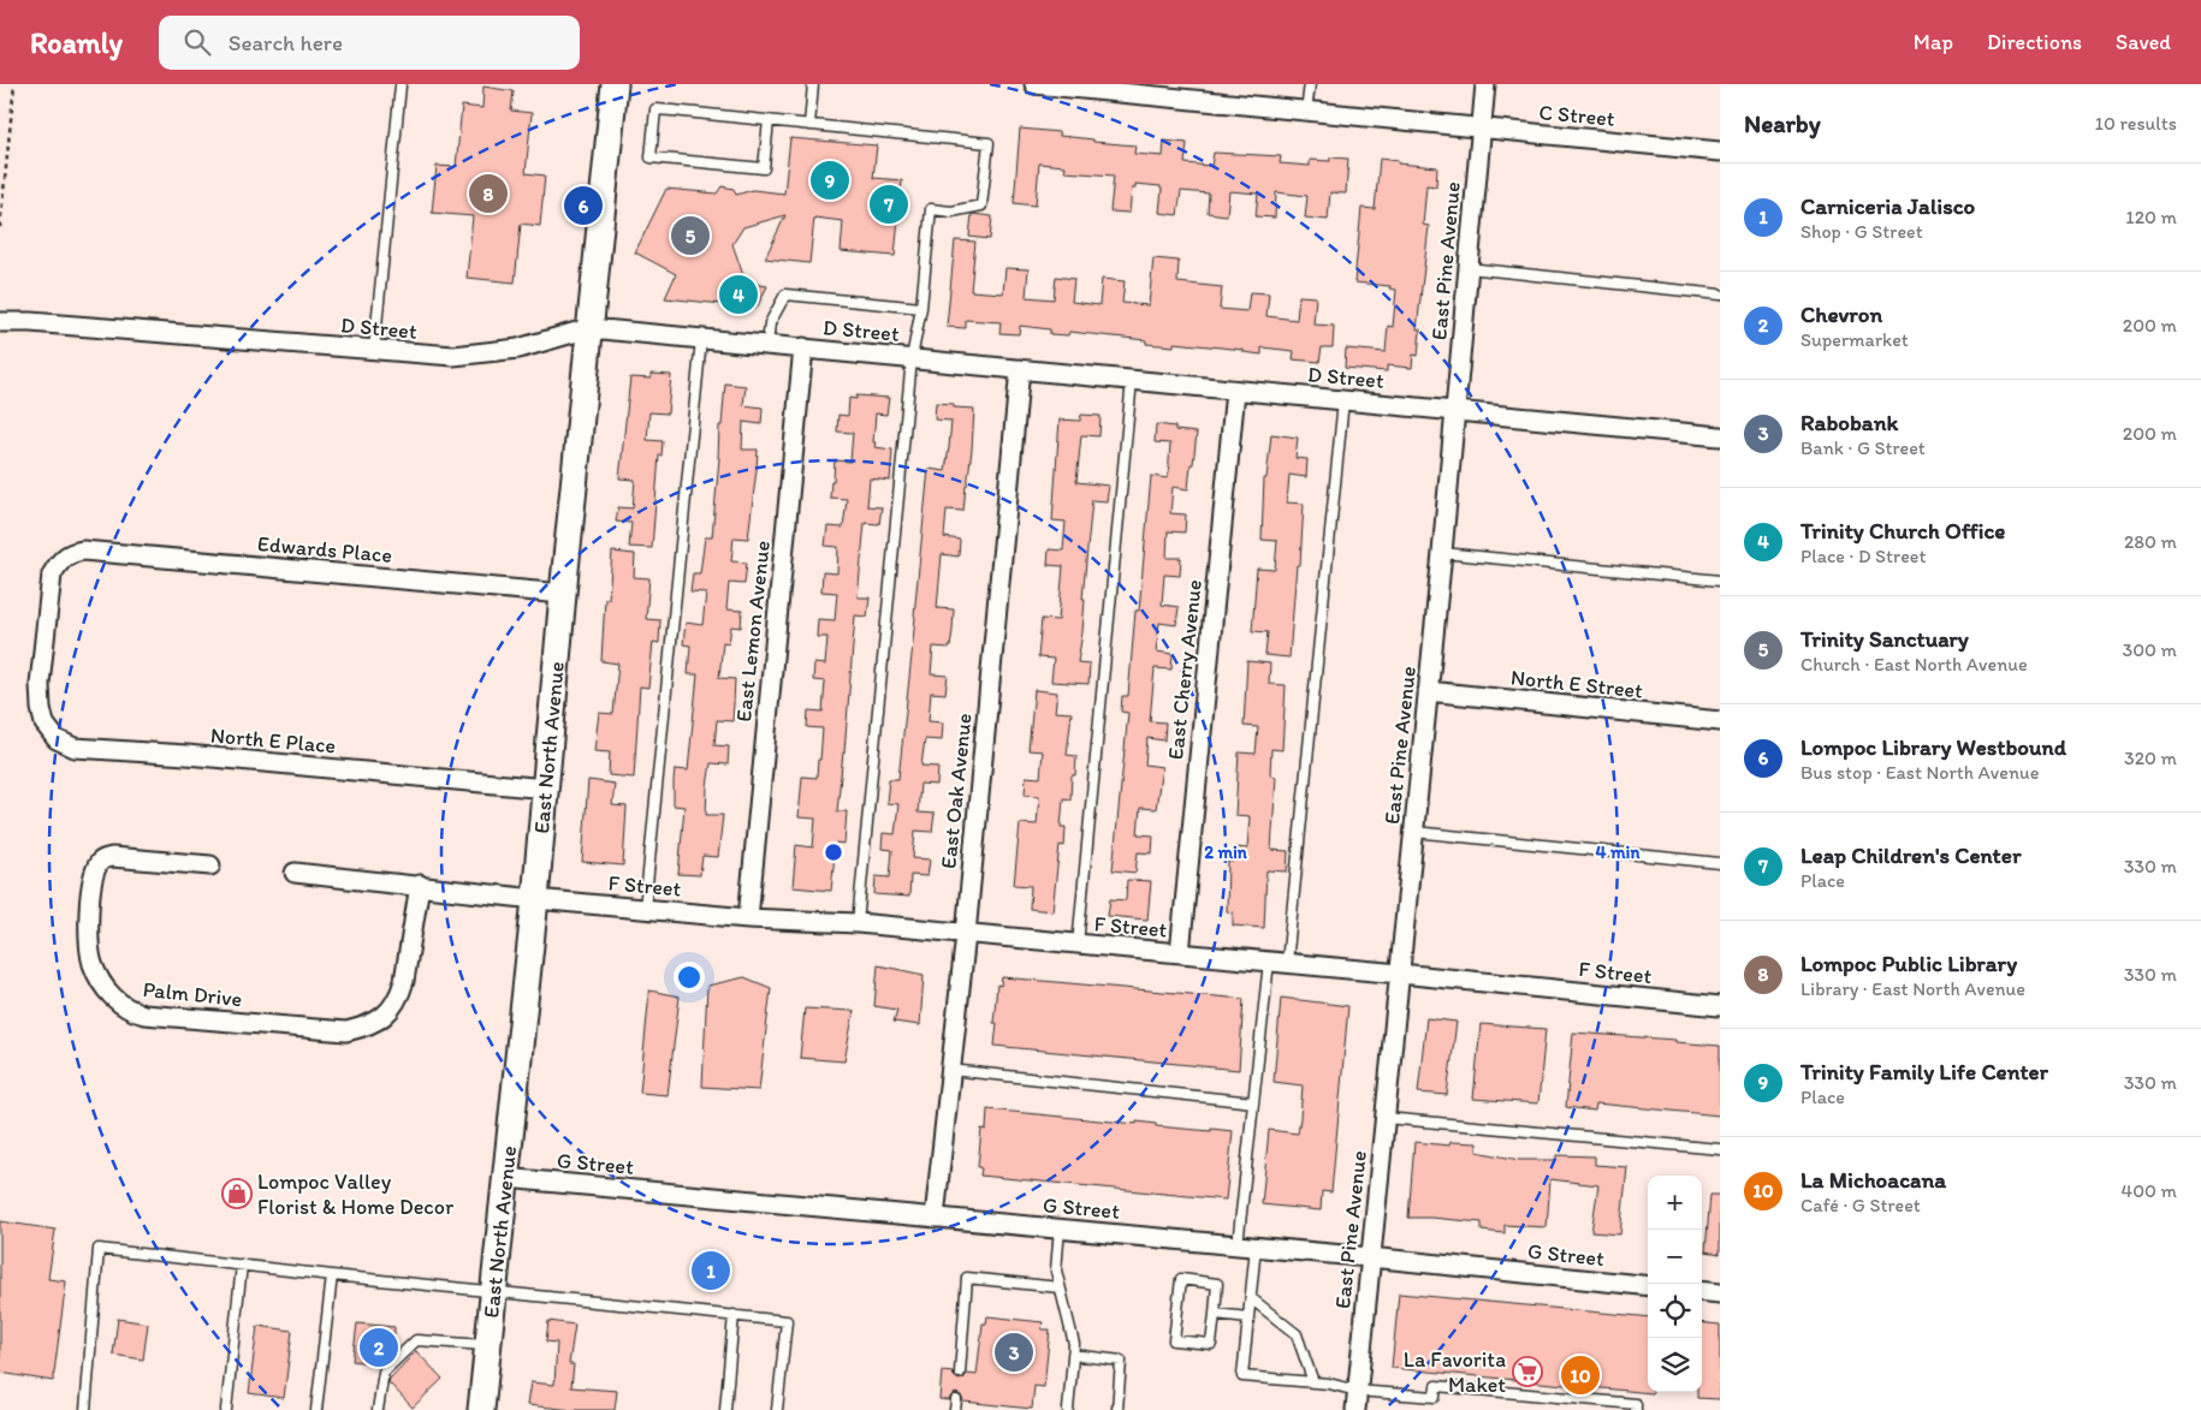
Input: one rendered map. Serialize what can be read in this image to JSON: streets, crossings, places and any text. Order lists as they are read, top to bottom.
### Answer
{
  "streets": {
    "street": [
      "C Street",
      "East Pine Avenue",
      "D Street",
      "Edwards Place",
      "East Lemon Avenue",
      "East Cherry Avenue",
      "North E Street",
      "North E Place",
      "East North Avenue",
      "East Oak Avenue",
      "F Street",
      "Palm Drive",
      "G Street"
    ]
  },
  "crossings": [
    ["C Street", "East Pine Avenue"],
    ["East Pine Avenue", "D Street"],
    ["East Pine Avenue", "North E Street"],
    ["East Pine Avenue", "F Street"],
    ["East Pine Avenue", "G Street"],
    ["D Street", "East Lemon Avenue"],
    ["D Street", "East Cherry Avenue"],
    ["D Street", "East North Avenue"],
    ["D Street", "East Oak Avenue"],
    ["Edwards Place", "North E Place"],
    ["Edwards Place", "East North Avenue"],
    ["East Lemon Avenue", "F Street"],
    ["East Cherry Avenue", "F Street"],
    ["North E Place", "East North Avenue"],
    ["East North Avenue", "F Street"],
    ["East North Avenue", "G Street"],
    ["East Oak Avenue", "F Street"],
    ["East Oak Avenue", "G Street"]
  ],
  "places": {
    "shop": ["Lompoc Valley Florist & Home Decor"],
    "supermarket": ["La Favorita Maket"]
  },
  "page": {
    "header": "Roamly",
    "search": "Search here",
    "nav": ["Map", "Directions", "Saved"],
    "heading": ["Nearby", "10 results"],
    "pins": [
      "9",
      "8",
      "7",
      "6",
      "5",
      "4",
      "1",
      "2",
      "3",
      "10"
    ],
    "list": [
      {
        "mark": "1",
        "name": "Carniceria Jalisco",
        "note": "Shop · G Street",
        "value": "120 m"
      },
      {
        "mark": "2",
        "name": "Chevron",
        "note": "Supermarket",
        "value": "200 m"
      },
      {
        "mark": "3",
        "name": "Rabobank",
        "note": "Bank · G Street",
        "value": "200 m"
      },
      {
        "mark": "4",
        "name": "Trinity Church Office",
        "note": "Place · D Street",
        "value": "280 m"
      },
      {
        "mark": "5",
        "name": "Trinity Sanctuary",
        "note": "Church · East North Avenue",
        "value": "300 m"
      },
      {
        "mark": "6",
        "name": "Lompoc Library Westbound",
        "note": "Bus stop · East North Avenue",
        "value": "320 m"
      },
      {
        "mark": "7",
        "name": "Leap Children's Center",
        "note": "Place",
        "value": "330 m"
      },
      {
        "mark": "8",
        "name": "Lompoc Public Library",
        "note": "Library · East North Avenue",
        "value": "330 m"
      },
      {
        "mark": "9",
        "name": "Trinity Family Life Center",
        "note": "Place",
        "value": "330 m"
      },
      {
        "mark": "10",
        "name": "La Michoacana",
        "note": "Café · G Street",
        "value": "400 m"
      }
    ],
    "map_buttons": ["+", "−"]
  },
  "rings": ["2 min", "4 min"]
}
